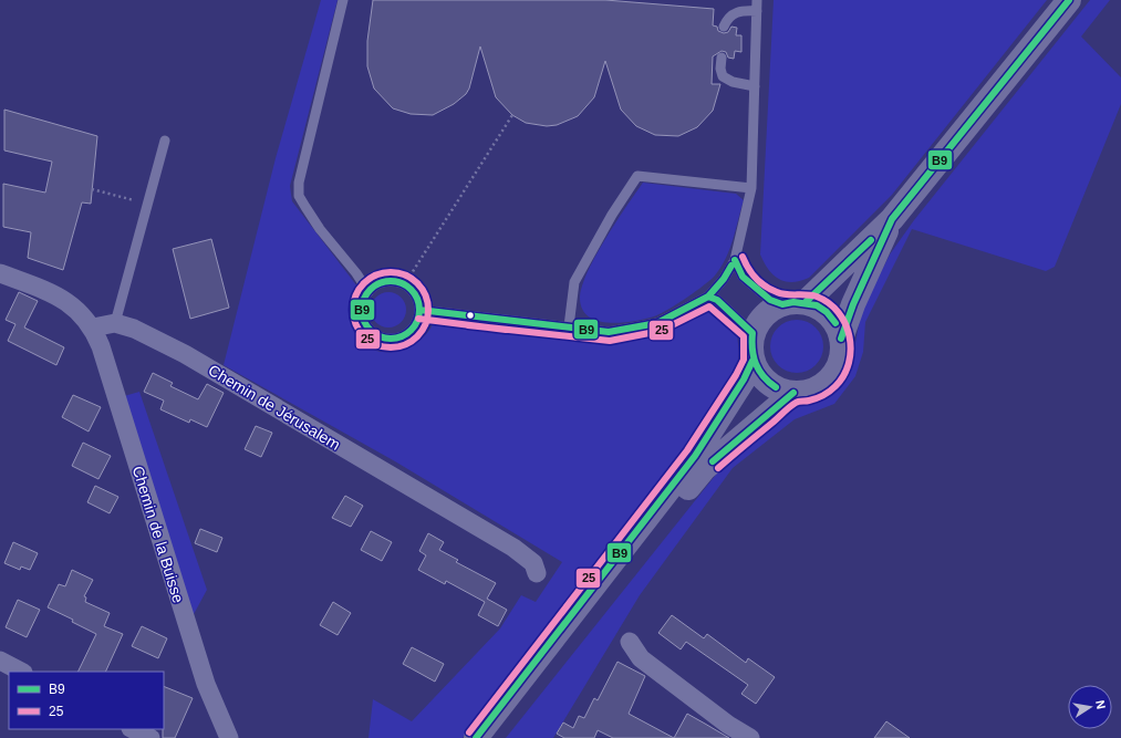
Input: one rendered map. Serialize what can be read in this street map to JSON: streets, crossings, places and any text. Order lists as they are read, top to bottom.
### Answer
{
  "streets": {
    "street": ["Chemin de Jérusalem", "Chemin de la Buisse"]
  },
  "crossings": [
    ["Chemin de Jérusalem", "Chemin de la Buisse"]
  ],
  "lines": ["transit line B9", "transit line 25"],
  "legend": ["B9", "25"],
  "north": "right"
}
